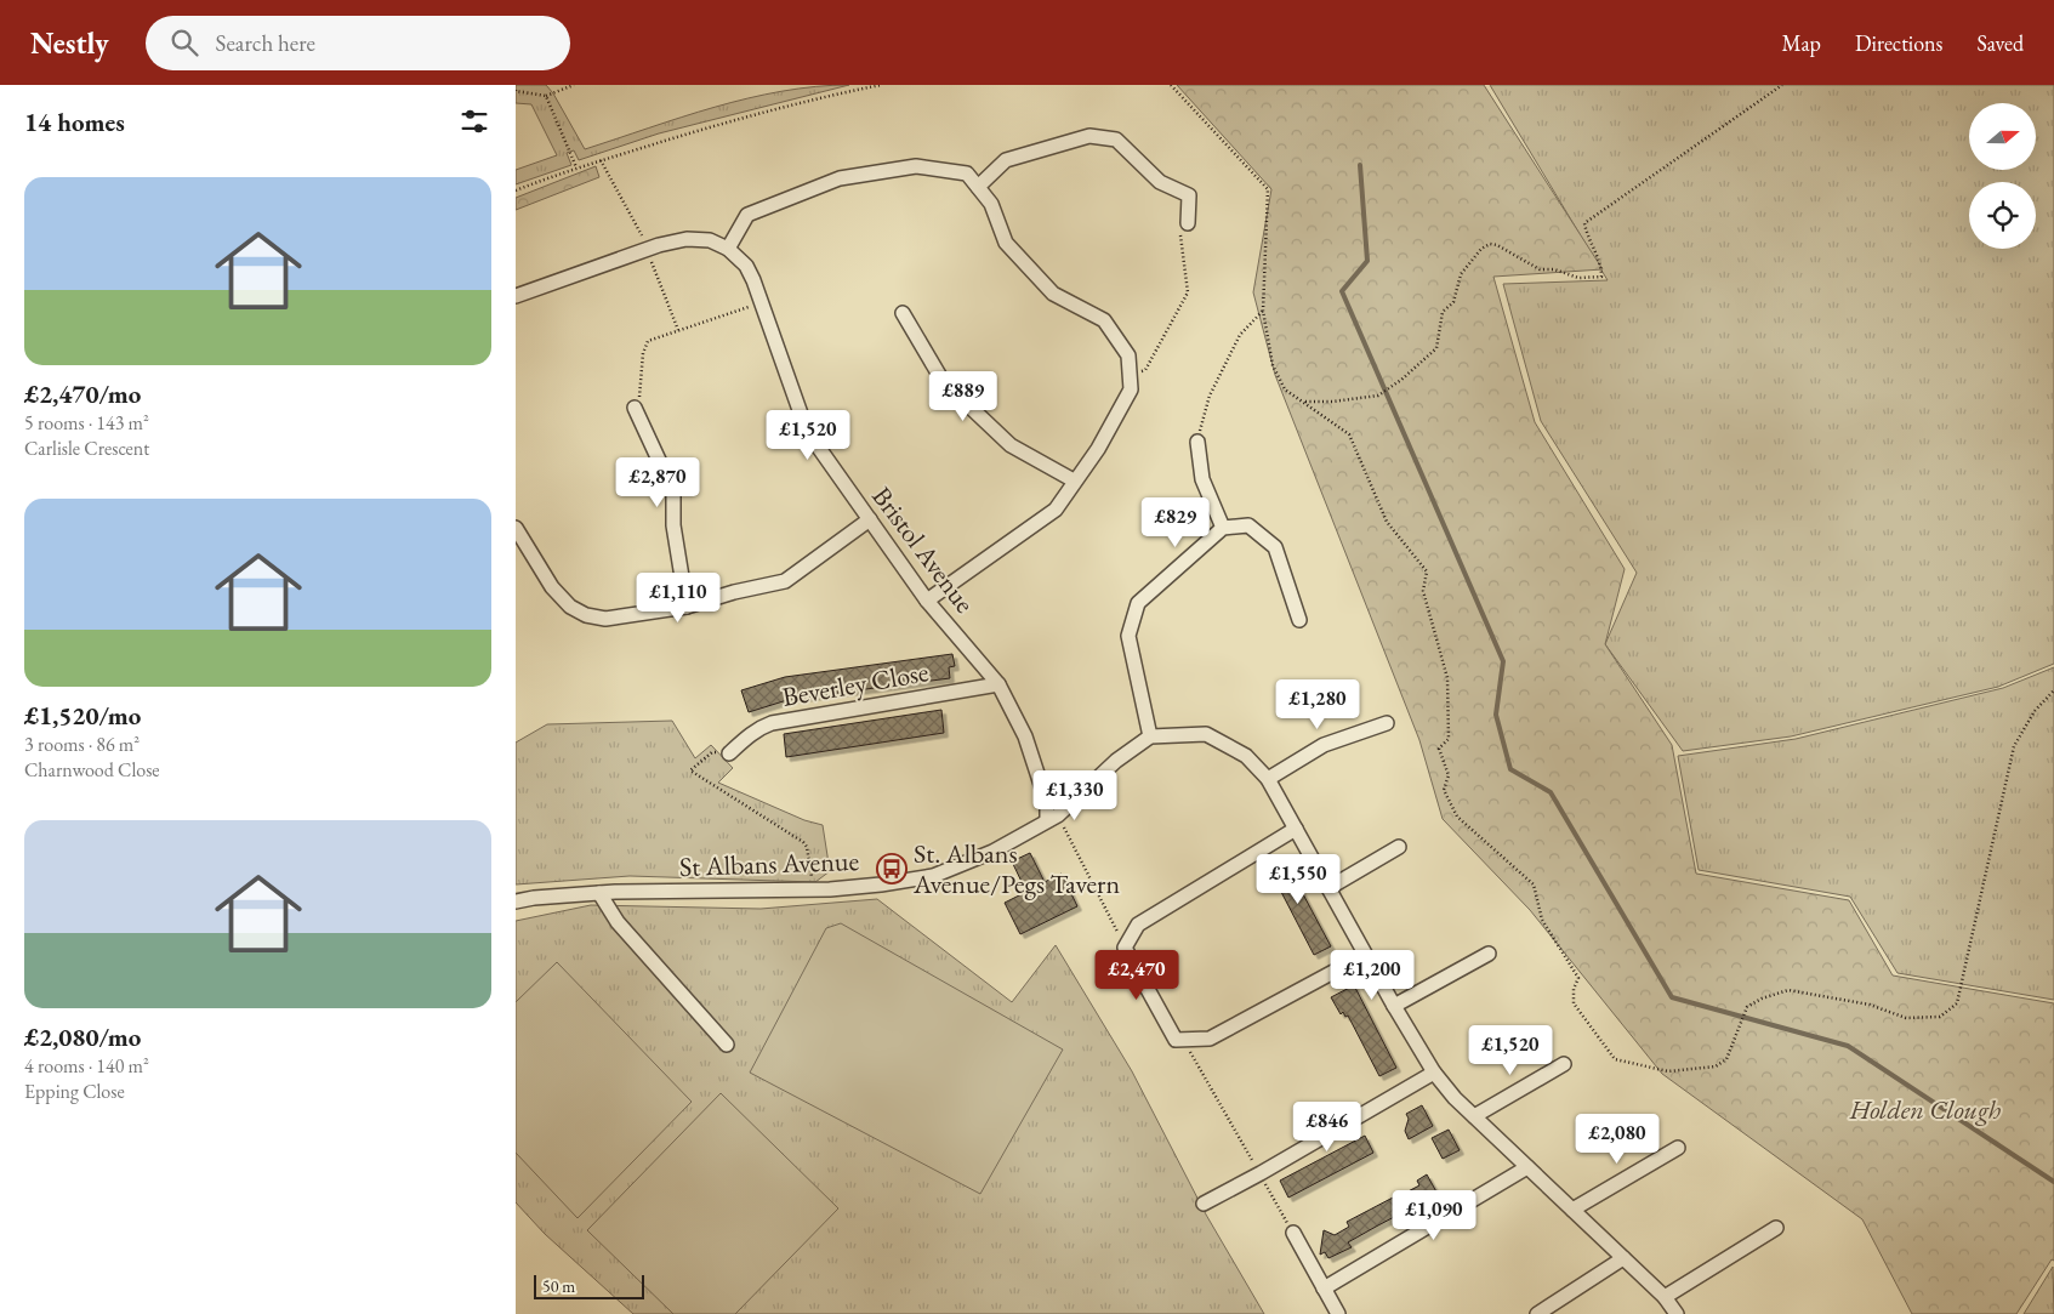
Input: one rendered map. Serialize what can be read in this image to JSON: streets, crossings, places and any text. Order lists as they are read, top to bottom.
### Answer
{
  "streets": {
    "street": ["Bristol Avenue", "Beverley Close", "St Albans Avenue"]
  },
  "crossings": [
    ["Bristol Avenue", "Beverley Close"],
    ["Bristol Avenue", "St Albans Avenue"]
  ],
  "parks": ["Holden Clough"],
  "places": {
    "bus stop": ["St. Albans Avenue/Pegs Tavern"]
  },
  "scale_bar": "50 m",
  "north": "right",
  "page": {
    "header": "Nestly",
    "search": "Search here",
    "nav": ["Map", "Directions", "Saved"],
    "heading": "14 homes",
    "list": [
      {
        "name": "£2,470/mo",
        "note": "5 rooms · 143 m² · Carlisle Crescent"
      },
      {
        "name": "£1,520/mo",
        "note": "3 rooms · 86 m² · Charnwood Close"
      },
      {
        "name": "£2,080/mo",
        "note": "4 rooms · 140 m² · Epping Close"
      }
    ],
    "price": [
      "£889",
      "£1,520",
      "£2,870",
      "£829",
      "£1,110",
      "£1,280",
      "£1,330",
      "£1,550",
      "£2,470",
      "£1,200",
      "£1,520",
      "£846",
      "£2,080",
      "£1,090"
    ],
    "scale": "50 m"
  }
}
